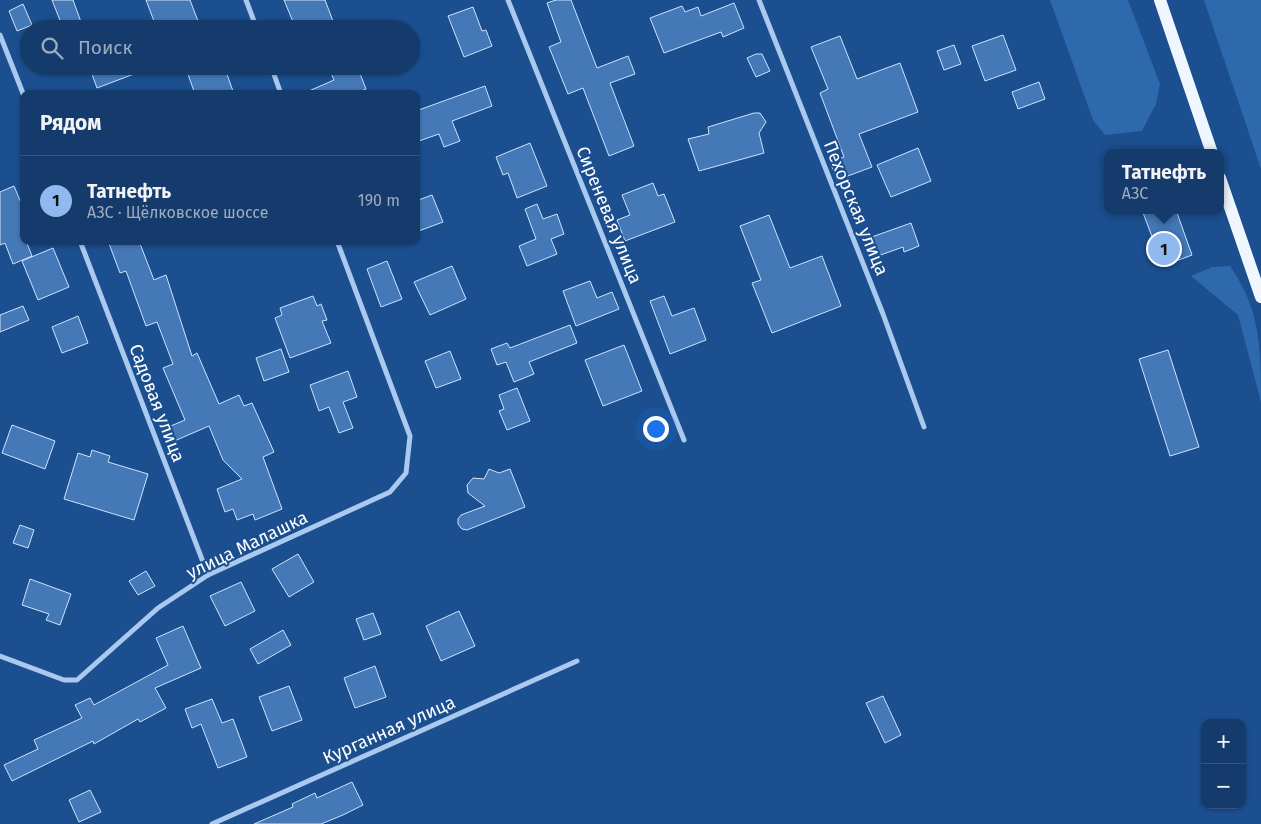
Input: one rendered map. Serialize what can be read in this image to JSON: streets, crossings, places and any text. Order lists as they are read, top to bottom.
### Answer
{
  "streets": {
    "street": [
      "Пехорская улица",
      "Сиреневая улица",
      "Садовая улица",
      "улица Малашка",
      "Курганная улица"
    ]
  },
  "crossings": [
    ["Садовая улица", "улица Малашка"]
  ],
  "page": {
    "search": "Поиск",
    "heading": "Рядом",
    "popup": ["Татнефть", "АЗС"],
    "list": [
      {
        "mark": "1",
        "name": "Татнефть",
        "note": "АЗС · Щёлковское шоссе",
        "value": "190 m"
      }
    ],
    "pins": "1",
    "map_buttons": ["+", "−"]
  }
}
